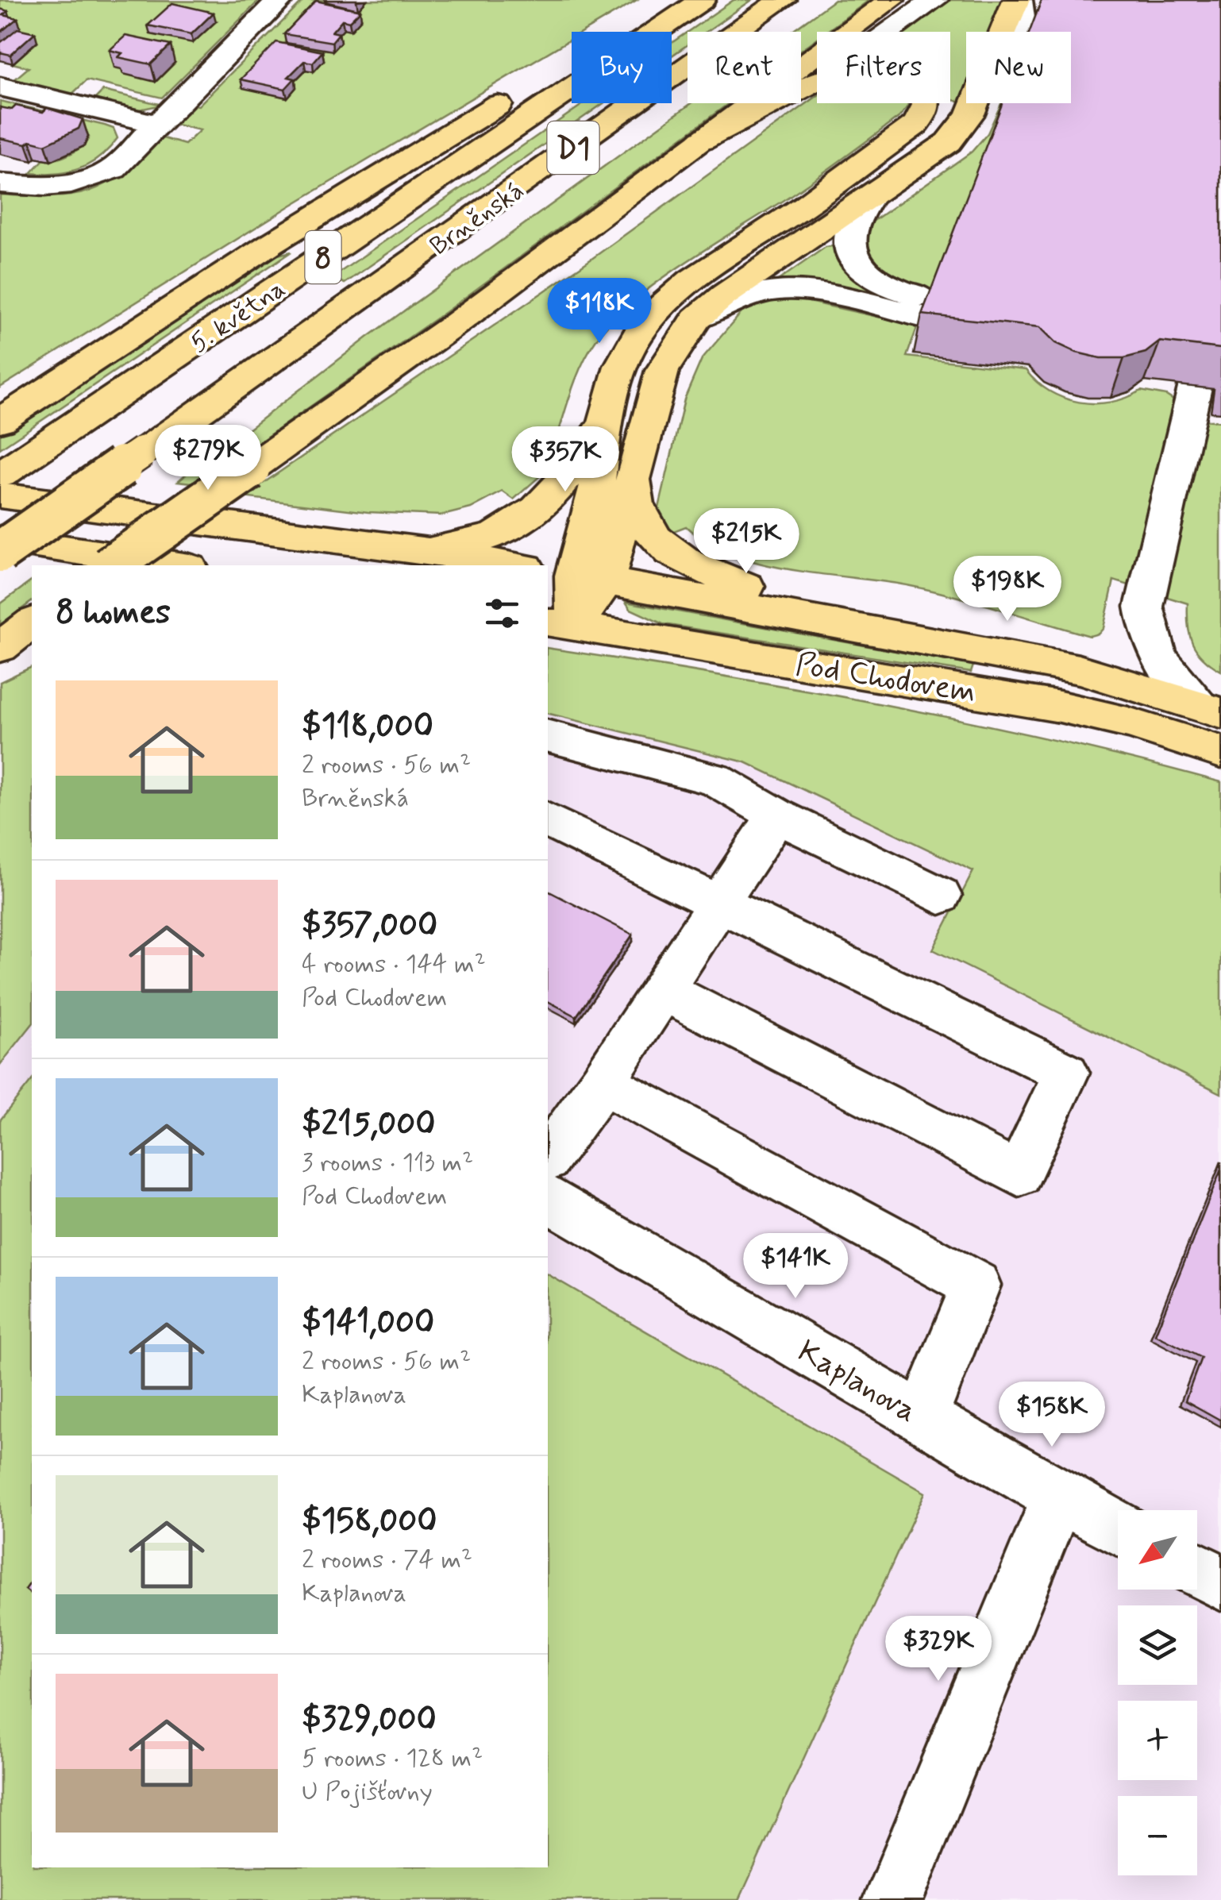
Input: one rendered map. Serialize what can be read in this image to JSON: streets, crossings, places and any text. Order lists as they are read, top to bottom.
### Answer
{
  "streets": {
    "main road": [
      "D1",
      "Brněnská",
      "8",
      "5. května",
      "Pod Chodovem"
    ],
    "street": ["Kaplanova"]
  },
  "crossings": [
    ["Brněnská", "5. května"]
  ],
  "north": "bottom left",
  "page": {
    "chip": [
      "Buy",
      "Rent",
      "Filters",
      "New"
    ],
    "price": [
      "$118K",
      "$279K",
      "$357K",
      "$215K",
      "$198K",
      "$141K",
      "$158K",
      "$329K"
    ],
    "heading": "8 homes",
    "list": [
      {
        "name": "$118,000",
        "note": "2 rooms · 56 m² · Brněnská"
      },
      {
        "name": "$357,000",
        "note": "4 rooms · 144 m² · Pod Chodovem"
      },
      {
        "name": "$215,000",
        "note": "3 rooms · 113 m² · Pod Chodovem"
      },
      {
        "name": "$141,000",
        "note": "2 rooms · 56 m² · Kaplanova"
      },
      {
        "name": "$158,000",
        "note": "2 rooms · 74 m² · Kaplanova"
      },
      {
        "name": "$329,000",
        "note": "5 rooms · 128 m² · U Pojišťovny"
      }
    ],
    "map_buttons": ["+", "−"]
  }
}
